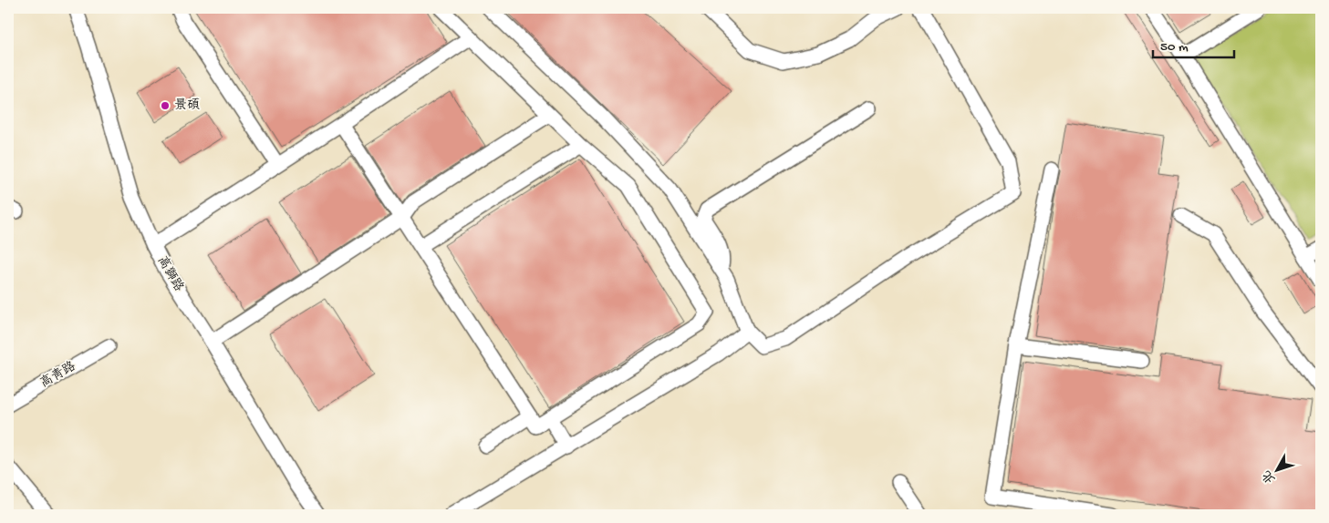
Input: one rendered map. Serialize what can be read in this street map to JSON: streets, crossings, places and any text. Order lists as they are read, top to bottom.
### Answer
{
  "streets": {
    "street": ["高獅路", "高青路"]
  },
  "places": ["景碩"],
  "scale_bar": "50 m",
  "north": "bottom left"
}
